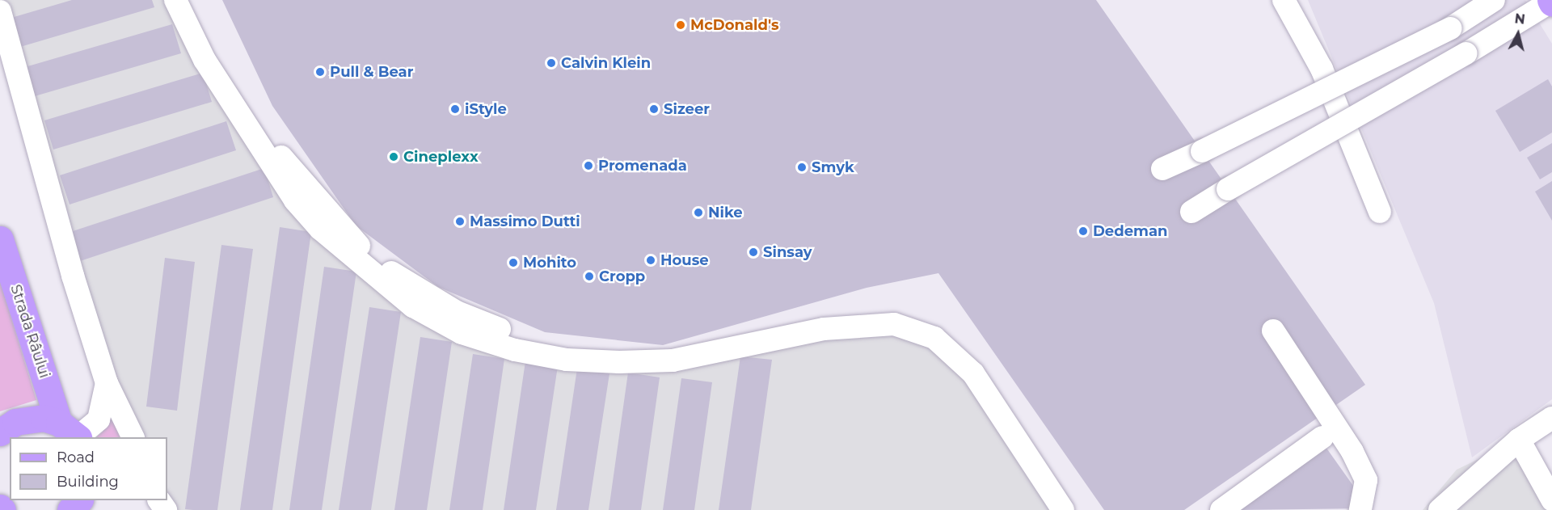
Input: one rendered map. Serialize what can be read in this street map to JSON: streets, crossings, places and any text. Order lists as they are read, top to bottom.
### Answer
{
  "streets": {
    "main road": ["Strada Râului"]
  },
  "places": [
    "McDonald's",
    "Calvin Klein",
    "Pull & Bear",
    "iStyle",
    "Sizeer",
    "Cineplexx",
    "Promenada",
    "Smyk",
    "Nike",
    "Massimo Dutti",
    "Dedeman",
    "Sinsay",
    "House",
    "Mohito",
    "Cropp"
  ],
  "legend": ["Road", "Building"],
  "north": "top"
}
